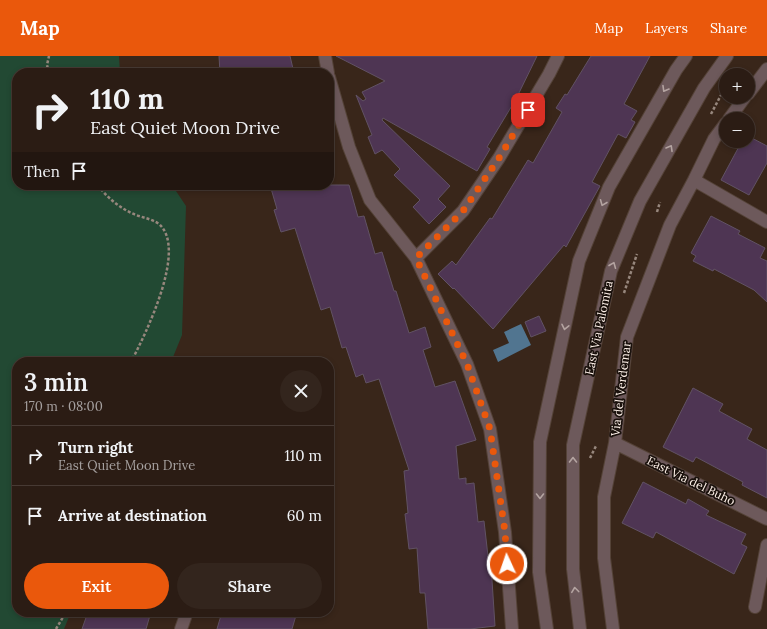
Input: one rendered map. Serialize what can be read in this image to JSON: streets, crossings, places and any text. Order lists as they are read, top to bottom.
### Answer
{
  "streets": {
    "street": ["East Via Palomita", "Via del Verdemar", "East Via del Buho"]
  },
  "crossings": [
    ["Via del Verdemar", "East Via del Buho"]
  ],
  "page": {
    "header": "Map",
    "nav": ["Map", "Layers", "Share"],
    "map_buttons": ["+", "−"],
    "turn": ["110 m", "East Quiet Moon Drive"],
    "then": "Then",
    "heading": ["3 min", "170 m · 08:00"],
    "list": [
      {
        "name": "Turn right",
        "note": "East Quiet Moon Drive",
        "value": "110 m"
      },
      {
        "name": "Arrive at destination",
        "value": "60 m"
      }
    ],
    "buttons": ["Exit", "Share"]
  }
}
